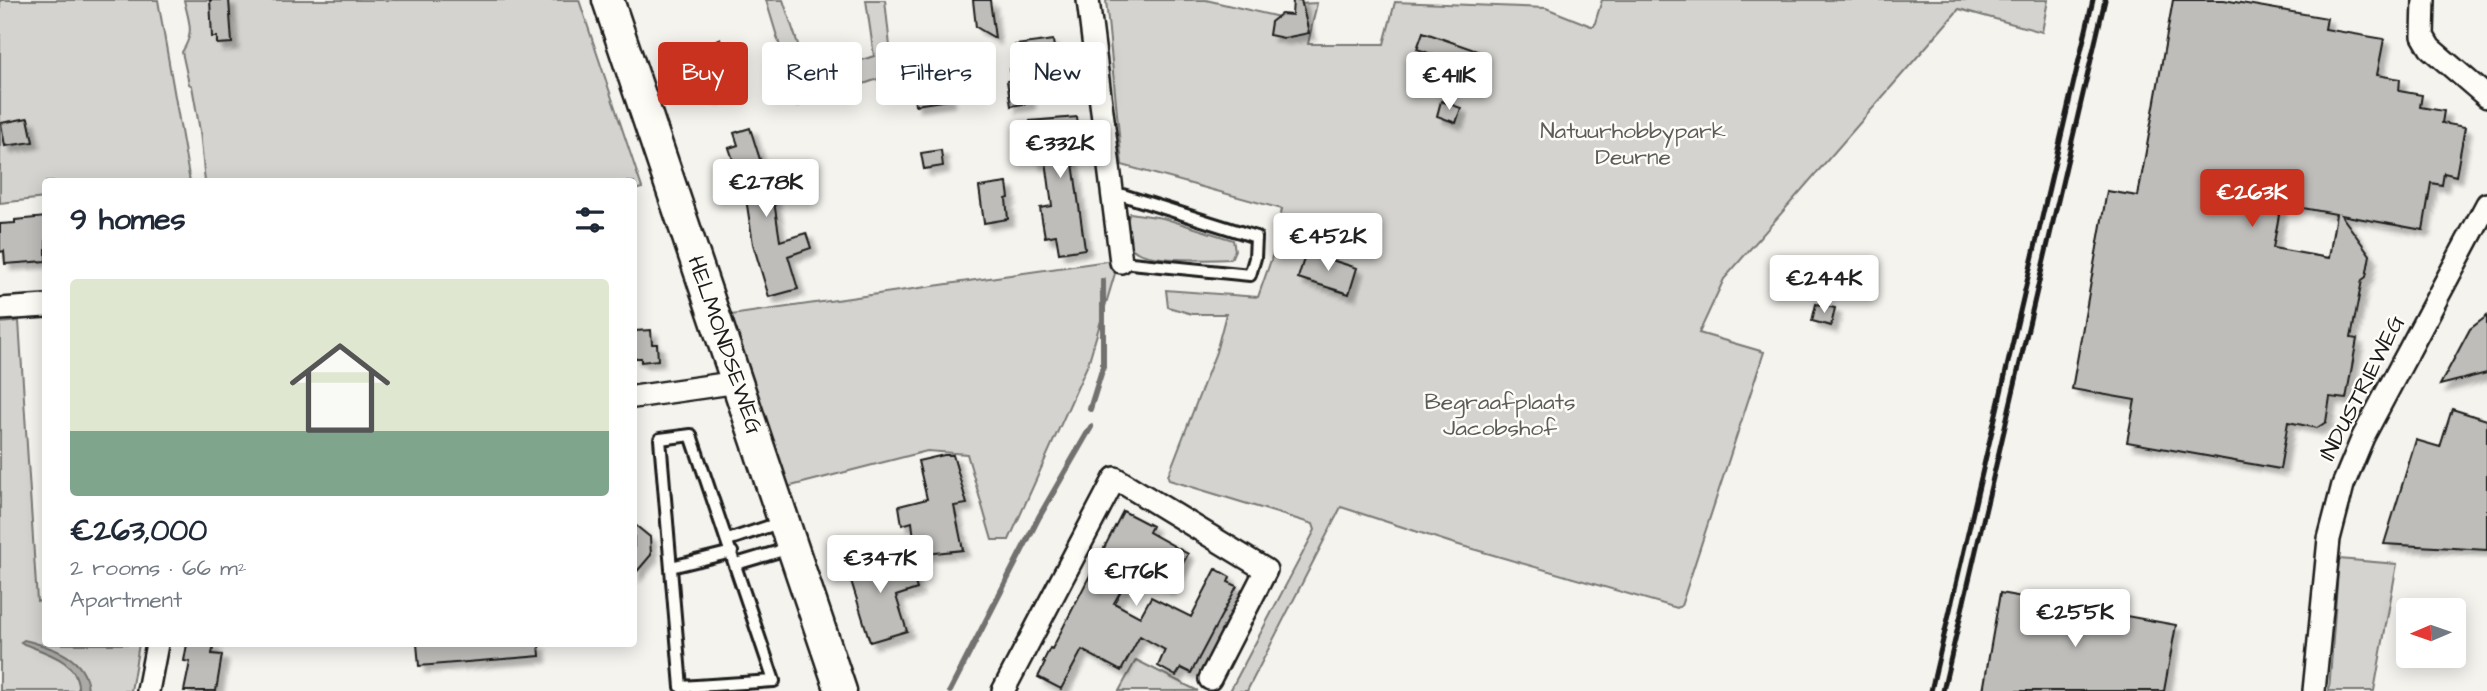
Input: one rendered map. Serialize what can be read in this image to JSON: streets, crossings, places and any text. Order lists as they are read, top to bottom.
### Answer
{
  "streets": {
    "street": ["HELMONDSEWEG", "INDUSTRIEWEG"]
  },
  "parks": ["Natuurhobbypark Deurne", "Begraafplaats Jacobshof"],
  "north": "left",
  "page": {
    "chip": [
      "Buy",
      "Rent",
      "Filters",
      "New"
    ],
    "price": [
      "€411K",
      "€332K",
      "€278K",
      "€263K",
      "€452K",
      "€244K",
      "€347K",
      "€176K",
      "€255K"
    ],
    "heading": "9 homes",
    "list": [
      {
        "name": "€263,000",
        "note": "2 rooms · 66 m² · Apartment"
      }
    ]
  }
}
